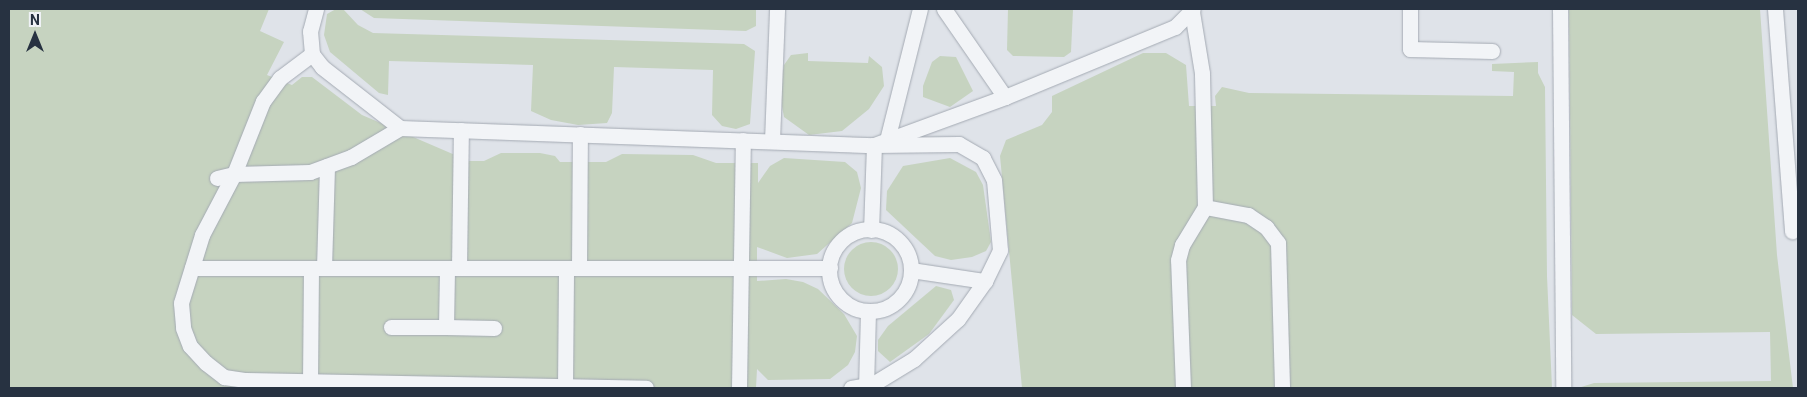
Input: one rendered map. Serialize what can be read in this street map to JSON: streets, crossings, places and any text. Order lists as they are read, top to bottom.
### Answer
{
  "north": "top"
}
